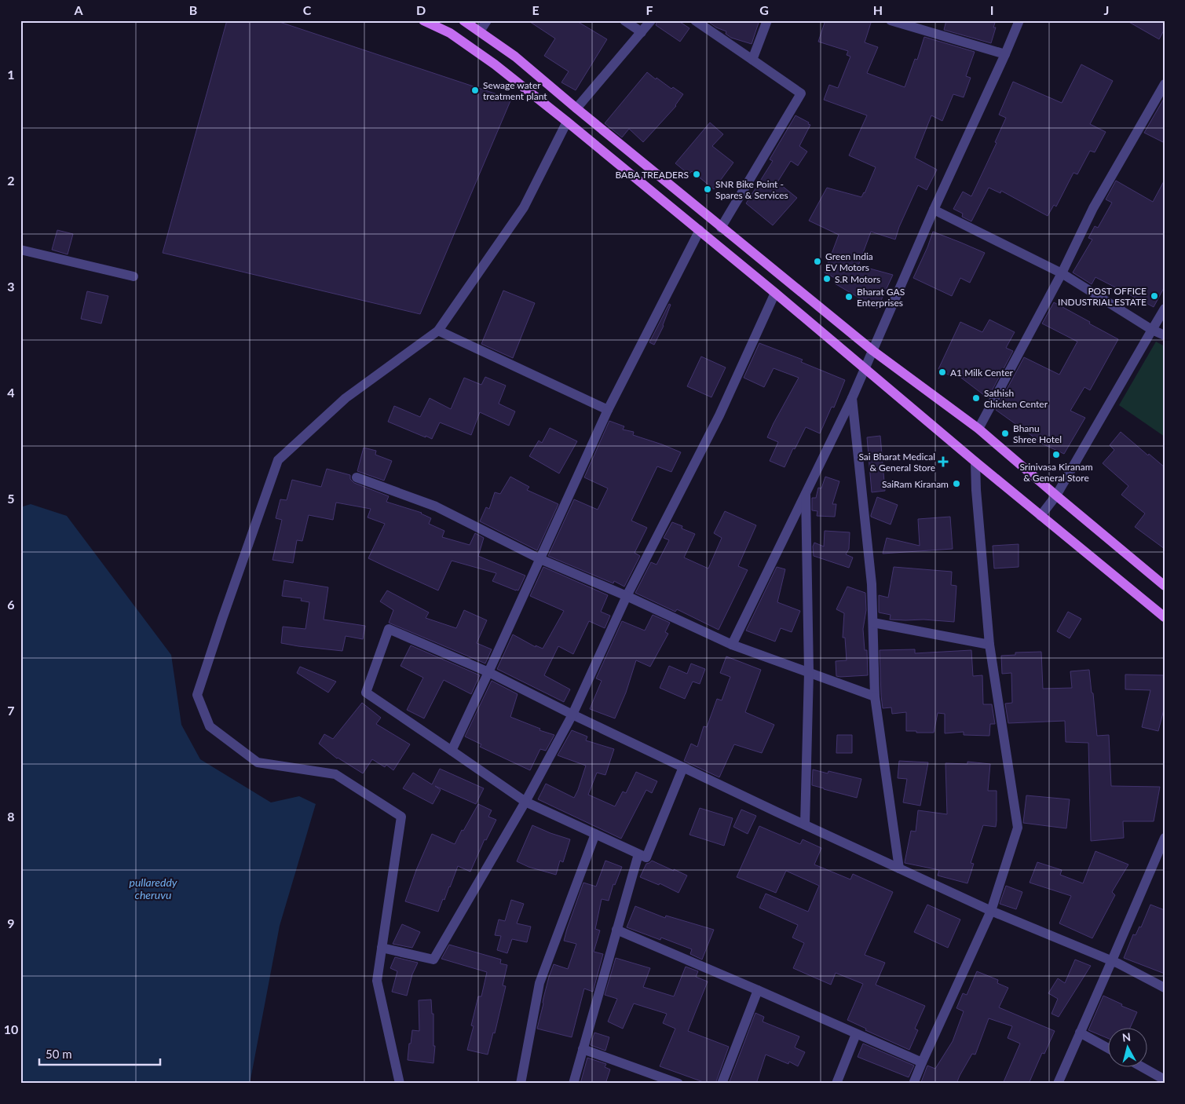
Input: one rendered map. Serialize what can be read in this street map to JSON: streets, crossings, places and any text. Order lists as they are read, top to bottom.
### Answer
{
  "water": ["pullareddy cheruvu"],
  "places": {
    "other": [
      "Sewage water treatment plant",
      "BABA TREADERS",
      "SNR Bike Point - Spares & Services",
      "Green India EV Motors",
      "S.R Motors",
      "POST OFFICE INDUSTRIAL ESTATE",
      "Bharat GAS Enterprises",
      "A1 Milk Center",
      "Sathish Chicken Center",
      "Bhanu Shree Hotel",
      "Srinivasa Kiranam & General Store",
      "SaiRam Kiranam"
    ],
    "health": ["Sai Bharat Medical & General Store"]
  },
  "scale_bar": "50 m",
  "north": "top",
  "grid": {
    "columns": [
      "A",
      "B",
      "C",
      "D",
      "E",
      "F",
      "G",
      "H",
      "I",
      "J"
    ],
    "rows": [
      "1",
      "2",
      "3",
      "4",
      "5",
      "6",
      "7",
      "8",
      "9",
      "10"
    ]
  }
}
